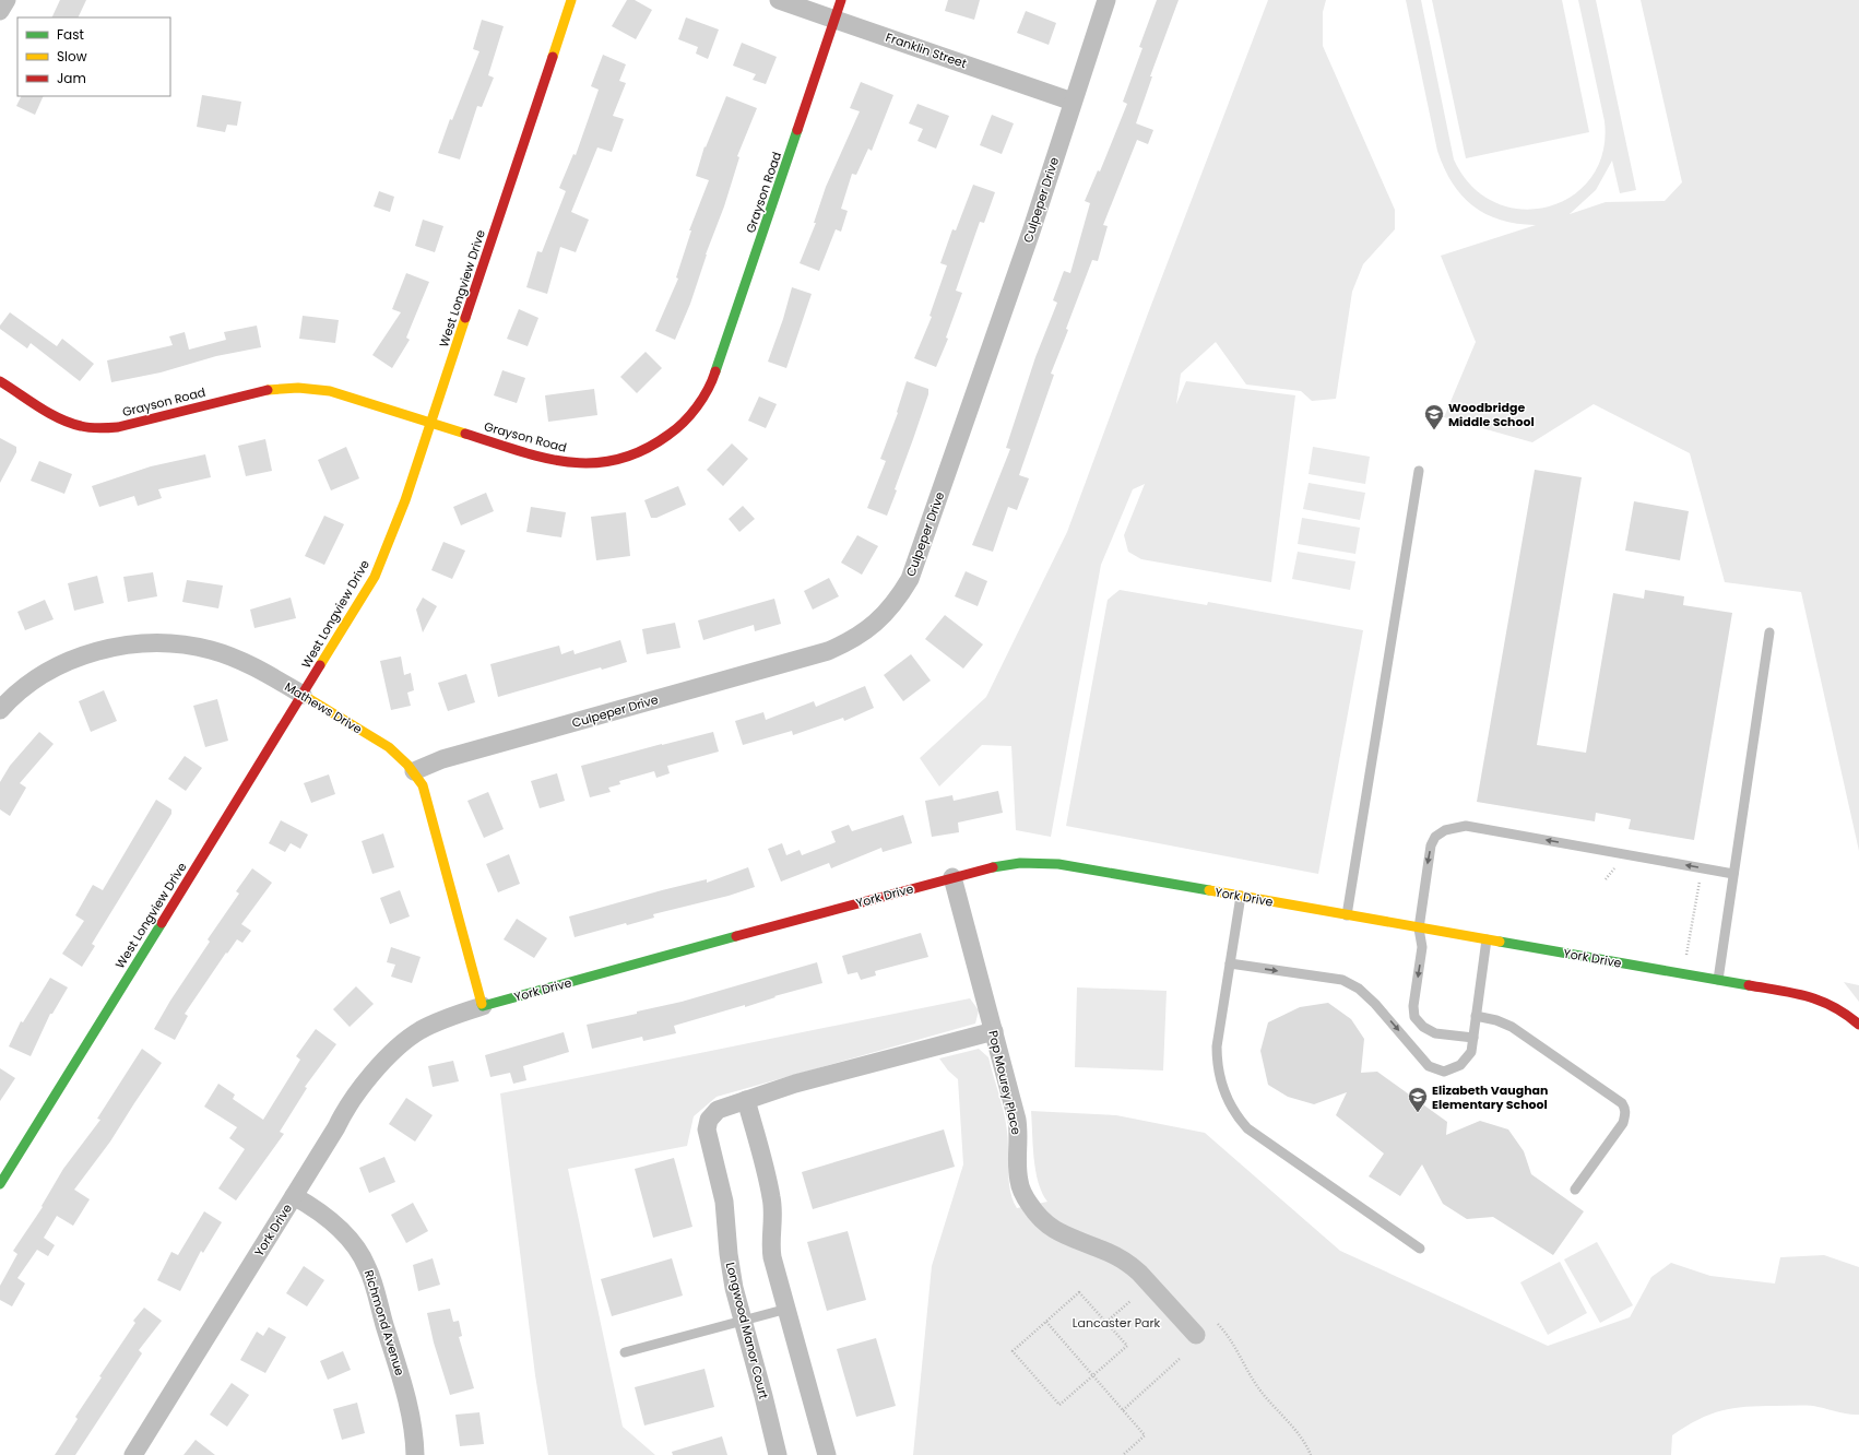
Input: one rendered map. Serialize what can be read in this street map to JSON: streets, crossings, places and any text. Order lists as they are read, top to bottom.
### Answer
{
  "streets": {
    "street": [
      "Franklin Street",
      "Grayson Road",
      "Culpeper Drive",
      "West Longview Drive",
      "Mathews Drive",
      "York Drive",
      "Pop Mourey Place",
      "Richmond Avenue",
      "Longwood Manor Court"
    ]
  },
  "crossings": [
    ["Franklin Street", "Grayson Road"],
    ["Franklin Street", "Culpeper Drive"],
    ["Grayson Road", "West Longview Drive"],
    ["Culpeper Drive", "Mathews Drive"],
    ["West Longview Drive", "Mathews Drive"],
    ["Mathews Drive", "York Drive"],
    ["York Drive", "Pop Mourey Place"],
    ["York Drive", "Richmond Avenue"],
    ["Pop Mourey Place", "Longwood Manor Court"]
  ],
  "parks": ["Lancaster Park"],
  "places": {
    "school or university": ["Woodbridge Middle School", "Elizabeth Vaughan Elementary School"]
  },
  "legend": ["Fast", "Slow", "Jam"]
}
